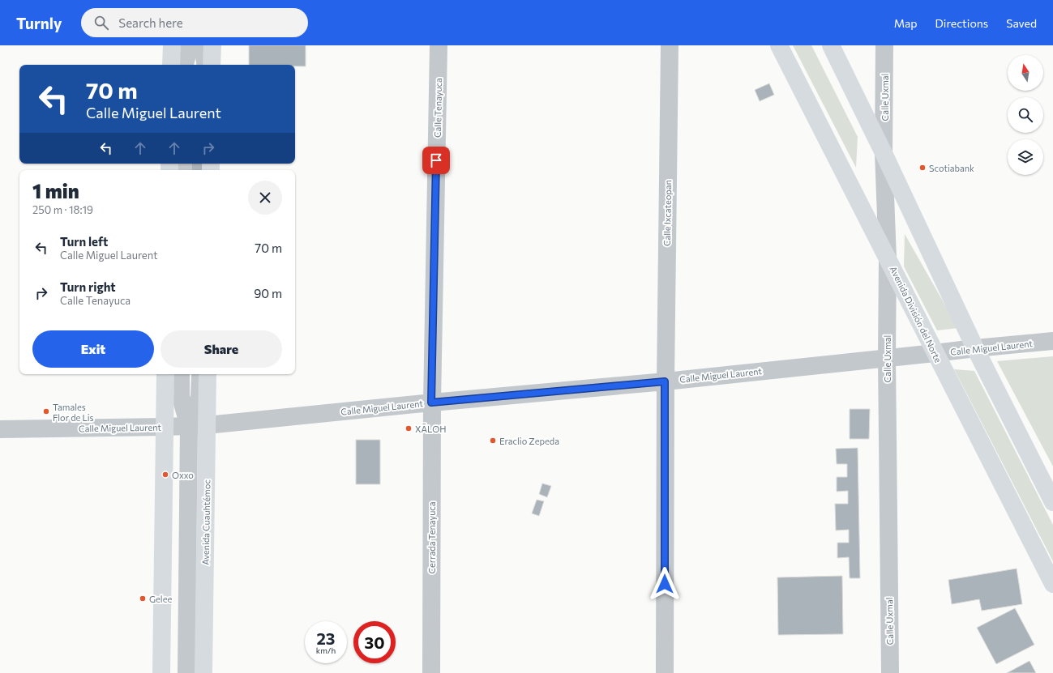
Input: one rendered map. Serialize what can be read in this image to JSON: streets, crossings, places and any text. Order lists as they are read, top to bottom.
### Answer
{
  "streets": {
    "main road": ["Avenida División del Norte", "Avenida Cuauhtémoc"],
    "street": [
      "Calle Uxmal",
      "Calle Tenayuca",
      "Calle Ixcateopan",
      "Calle Miguel Laurent",
      "Cerrada Tenayuca"
    ]
  },
  "crossings": [
    ["Calle Uxmal", "Avenida División del Norte"],
    ["Calle Uxmal", "Calle Miguel Laurent"],
    ["Calle Tenayuca", "Calle Miguel Laurent"],
    ["Calle Tenayuca", "Cerrada Tenayuca"],
    ["Calle Ixcateopan", "Calle Miguel Laurent"],
    ["Avenida División del Norte", "Calle Miguel Laurent"],
    ["Calle Miguel Laurent", "Avenida Cuauhtémoc"],
    ["Calle Miguel Laurent", "Cerrada Tenayuca"]
  ],
  "places": [
    "Scotiabank",
    "Tamales Flor de Lis",
    "XĀLOH",
    "Eraclio Zepeda",
    "Oxxo",
    "Gelee"
  ],
  "north": "top",
  "page": {
    "header": "Turnly",
    "search": "Search here",
    "nav": ["Map", "Directions", "Saved"],
    "turn": ["70 m", "Calle Miguel Laurent"],
    "heading": ["1 min", "250 m · 18:19"],
    "list": [
      {
        "name": "Turn left",
        "note": "Calle Miguel Laurent",
        "value": "70 m"
      },
      {
        "name": "Turn right",
        "note": "Calle Tenayuca",
        "value": "90 m"
      }
    ],
    "buttons": ["Exit", "Share"],
    "speed": "23 km/h",
    "limit": "30"
  }
}
